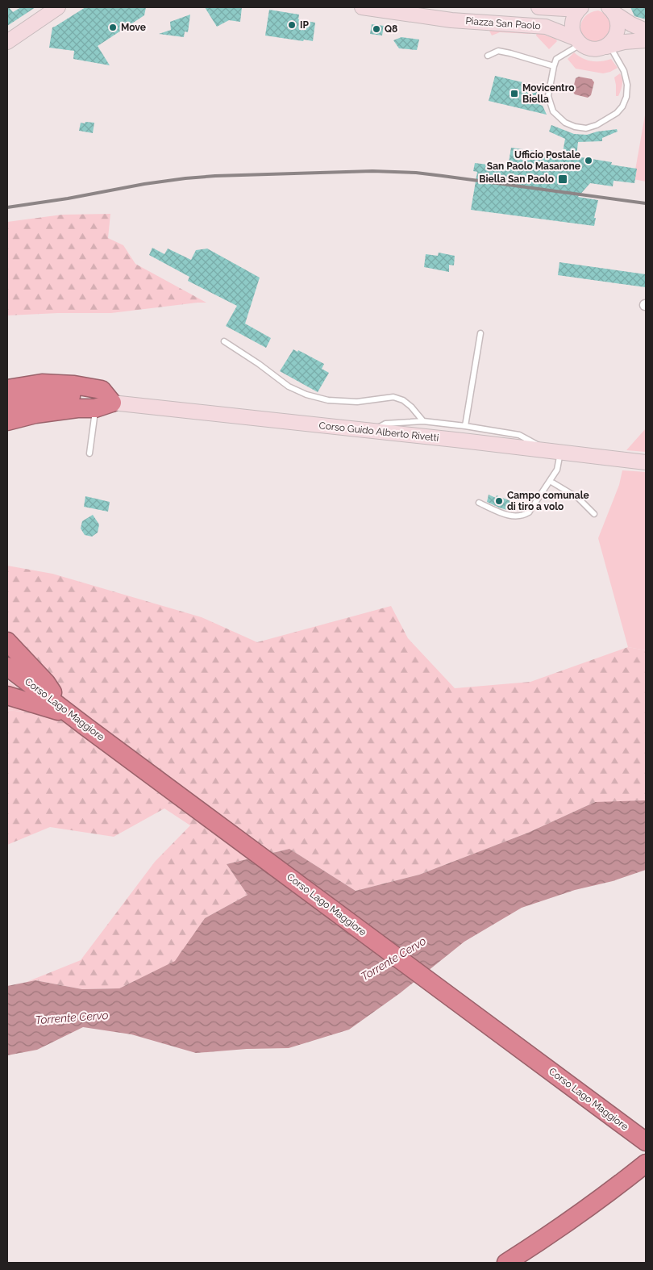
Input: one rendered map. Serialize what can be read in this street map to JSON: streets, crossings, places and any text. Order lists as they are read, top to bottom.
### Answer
{
  "streets": {
    "highway": ["Corso Lago Maggiore"],
    "main road": ["Piazza San Paolo", "Corso Guido Alberto Rivetti"]
  },
  "water": ["Torrente Cervo"],
  "places": {
    "other": [
      "IP",
      "Move",
      "Q8",
      "Ufficio Postale San Paolo Masarone",
      "Campo comunale di tiro a volo"
    ],
    "transit": ["Movicentro Biella", "Biella San Paolo"]
  }
}
